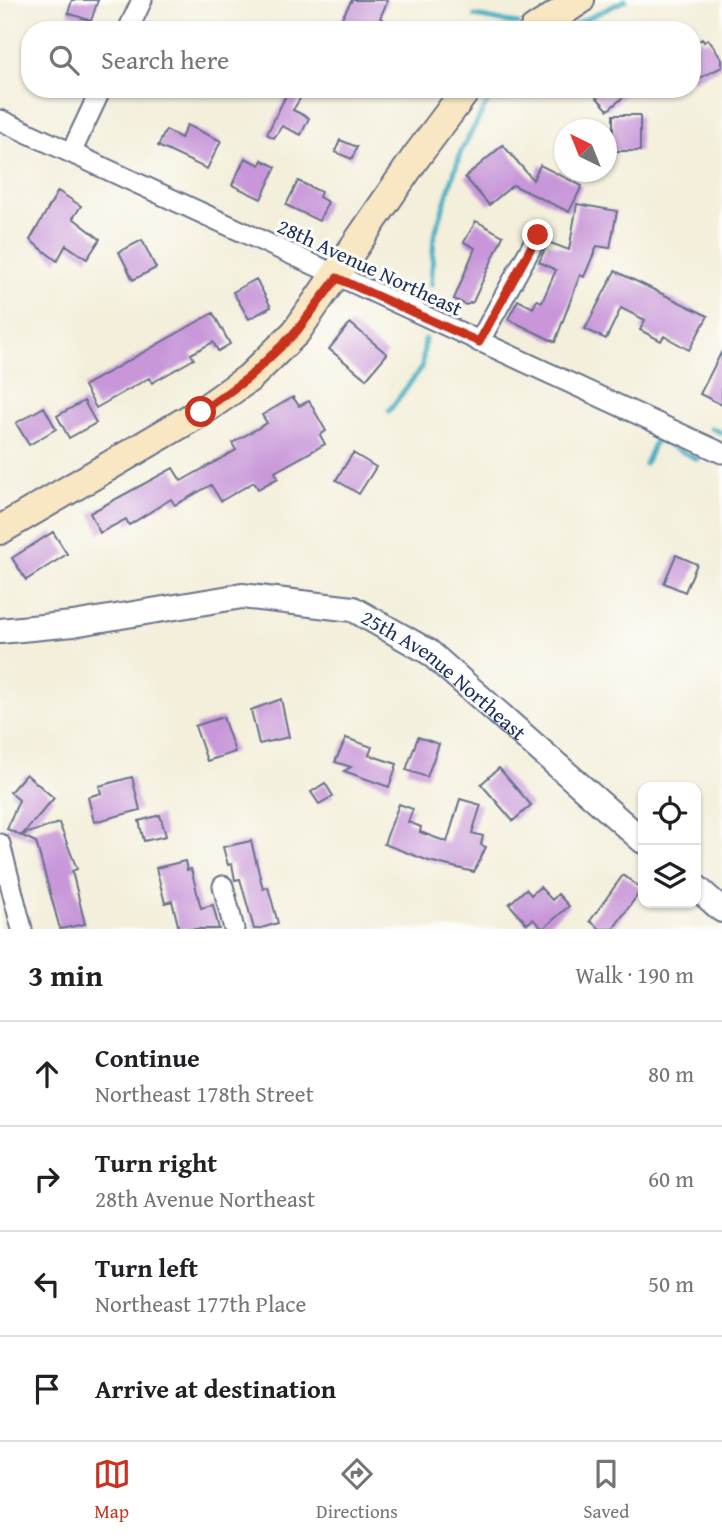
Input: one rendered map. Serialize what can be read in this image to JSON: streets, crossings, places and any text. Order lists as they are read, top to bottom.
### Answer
{
  "streets": {
    "street": ["28th Avenue Northeast", "25th Avenue Northeast"]
  },
  "north": "top left",
  "page": {
    "search": "Search here",
    "heading": ["3 min", "Walk · 190 m"],
    "list": [
      ["Continue", "Northeast 178th Street", "80 m"],
      ["Turn right", "28th Avenue Northeast", "60 m"],
      ["Turn left", "Northeast 177th Place", "50 m"],
      "Arrive at destination"
    ],
    "nav": ["Map", "Directions", "Saved"]
  }
}
